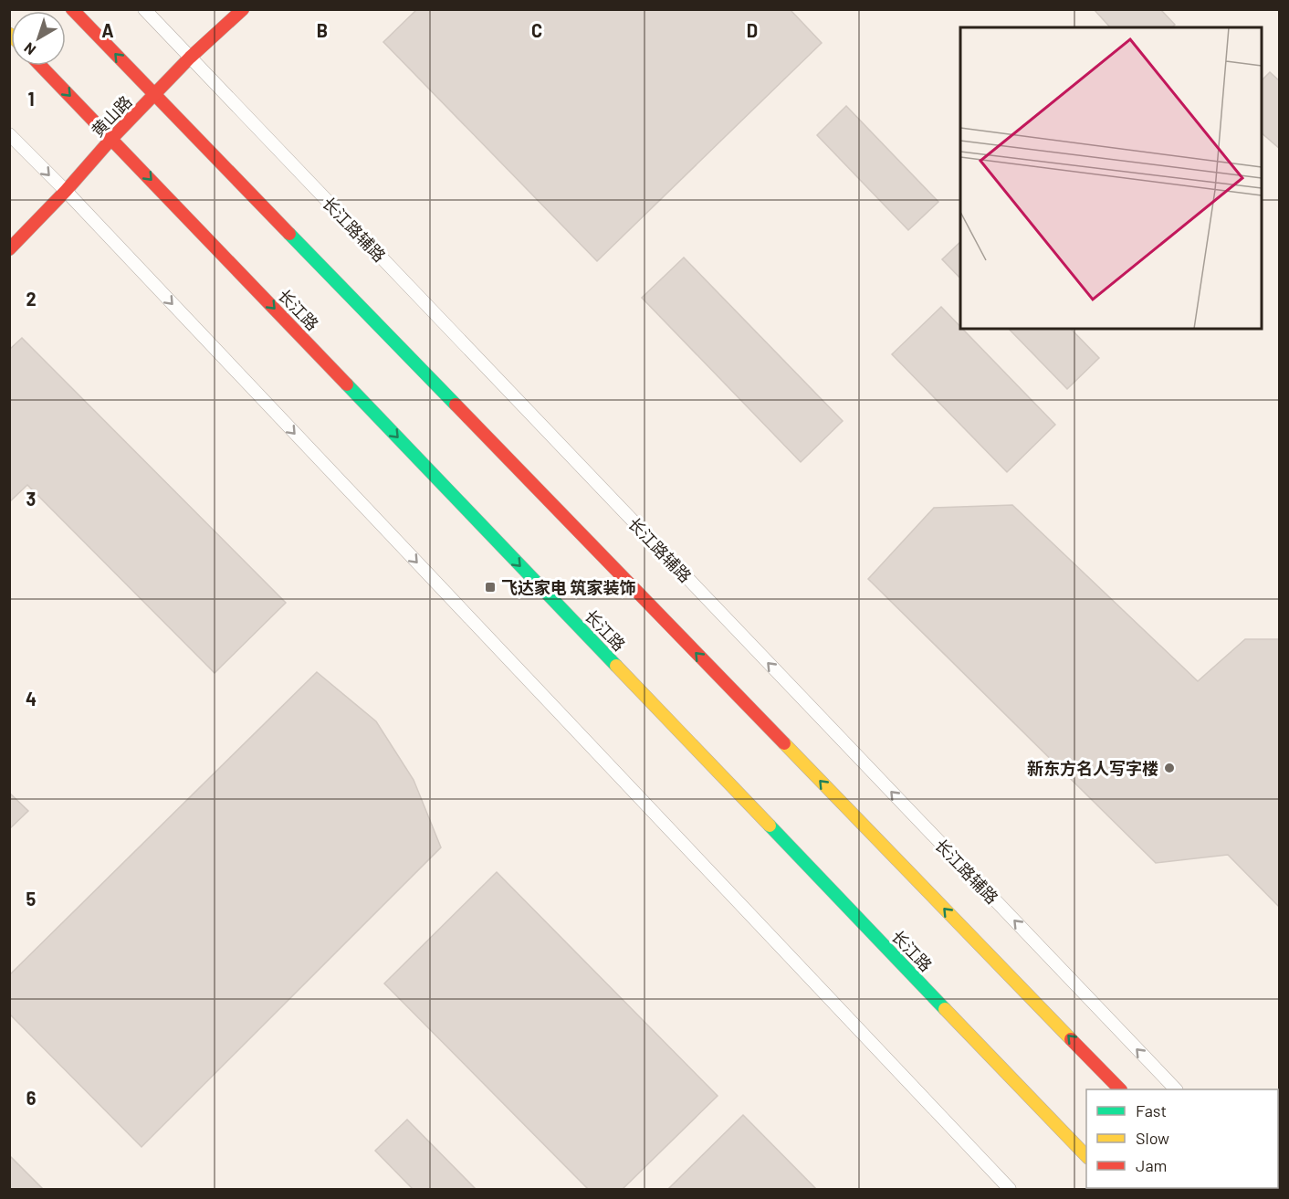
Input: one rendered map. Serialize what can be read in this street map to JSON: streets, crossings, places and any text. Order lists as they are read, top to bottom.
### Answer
{
  "streets": {
    "main road": ["黄山路", "长江路"],
    "lane": ["长江路辅路"]
  },
  "crossings": [
    ["黄山路", "长江路辅路"],
    ["黄山路", "长江路"]
  ],
  "one_way": ["长江路辅路"],
  "places": {
    "transit": ["飞达家电 筑家装饰"],
    "other": ["新东方名人写字楼"]
  },
  "legend": ["Fast", "Slow", "Jam"],
  "north": "bottom left",
  "grid": {
    "columns": [
      "A",
      "B",
      "C",
      "D"
    ],
    "rows": [
      "1",
      "2",
      "3",
      "4",
      "5",
      "6"
    ]
  }
}
